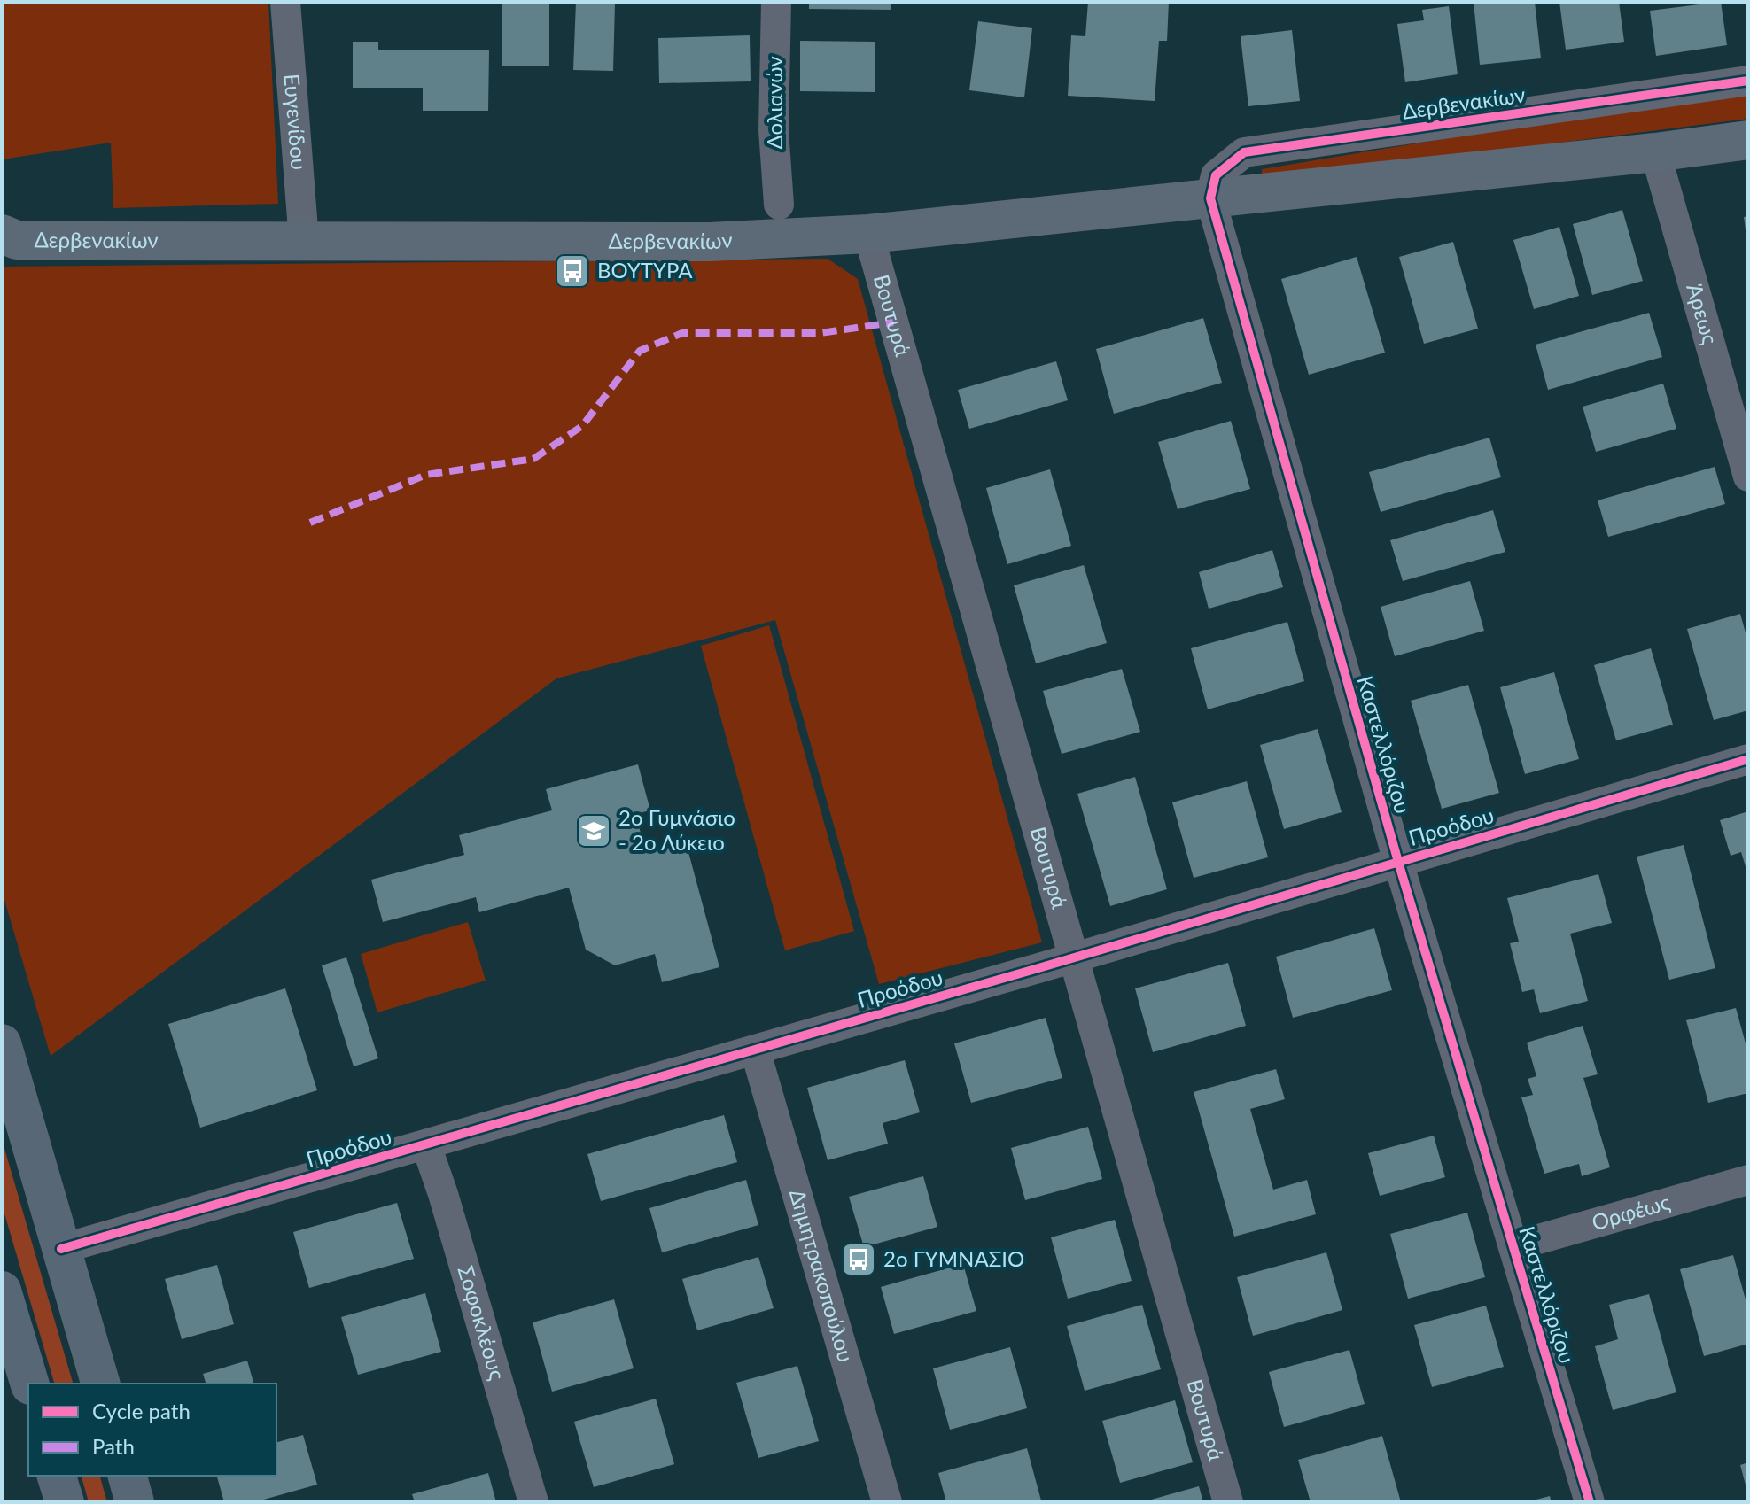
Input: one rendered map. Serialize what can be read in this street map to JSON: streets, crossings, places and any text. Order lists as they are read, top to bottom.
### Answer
{
  "streets": {
    "street": [
      "Δολιανών",
      "Δερβενακίων",
      "Ευγενίδου",
      "Άρεως",
      "Βουτυρά",
      "Καστελλόριζου",
      "Προόδου",
      "Ορφέως",
      "Δημητρακοπούλου",
      "Σοφοκλέους"
    ]
  },
  "crossings": [
    ["Δερβενακίων", "Ευγενίδου"],
    ["Δερβενακίων", "Άρεως"],
    ["Δερβενακίων", "Βουτυρά"],
    ["Δερβενακίων", "Καστελλόριζου"],
    ["Βουτυρά", "Προόδου"],
    ["Καστελλόριζου", "Προόδου"],
    ["Καστελλόριζου", "Ορφέως"],
    ["Προόδου", "Δημητρακοπούλου"],
    ["Προόδου", "Σοφοκλέους"]
  ],
  "places": {
    "bus stop": ["ΒΟΥΤΥΡΑ", "2ο ΓΥΜΝΑΣΙΟ"],
    "school or university": ["2ο Γυμνάσιο - 2ο Λύκειο"]
  },
  "legend": ["Cycle path", "Path"]
}
